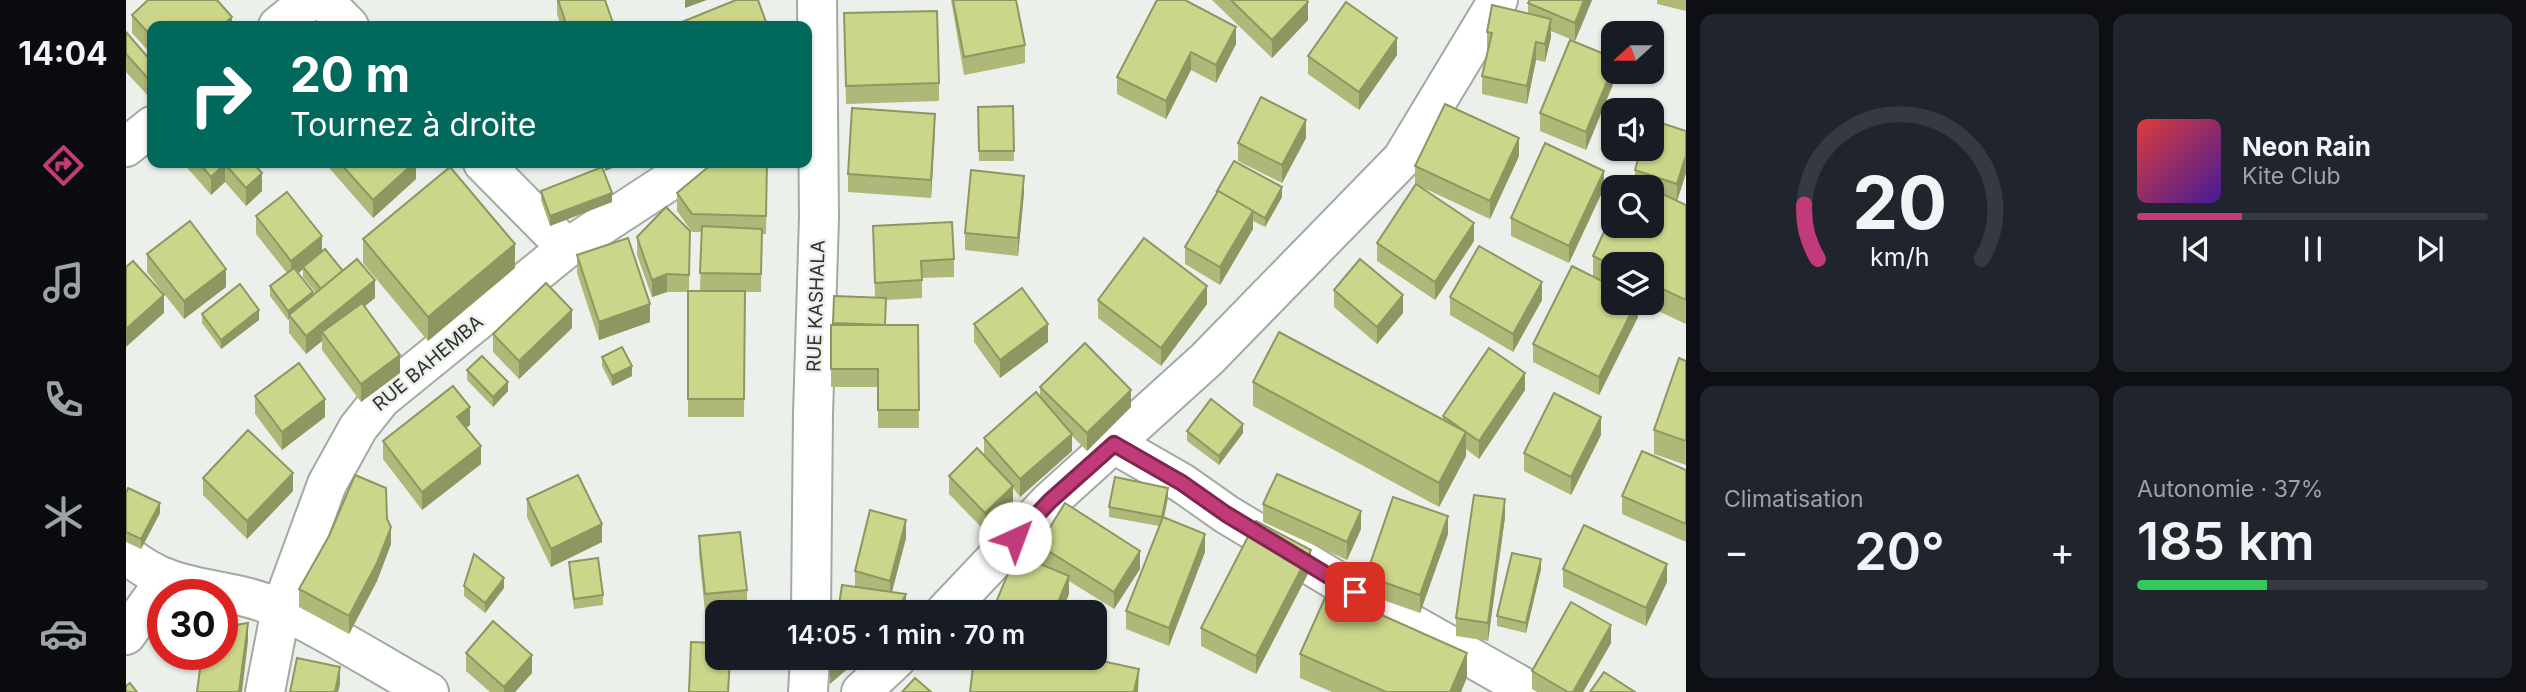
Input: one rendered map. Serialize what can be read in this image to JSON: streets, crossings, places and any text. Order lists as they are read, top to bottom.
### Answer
{
  "streets": {
    "street": ["RUE KASHALA", "RUE BAHEMBA"]
  },
  "north": "left",
  "page": {
    "tabs": "14:04",
    "turn": ["20 m", "Tournez à droite"],
    "song": ["Neon Rain", "Kite Club"],
    "tile": [
      "Climatisation",
      ["Autonomie · 37%", "185 km"]
    ],
    "heat": ["−", "20°", "+"],
    "limit": "30",
    "trip": "14:05 · 1 min · 70 m",
    "gauge": ["20", "km/h"]
  }
}
